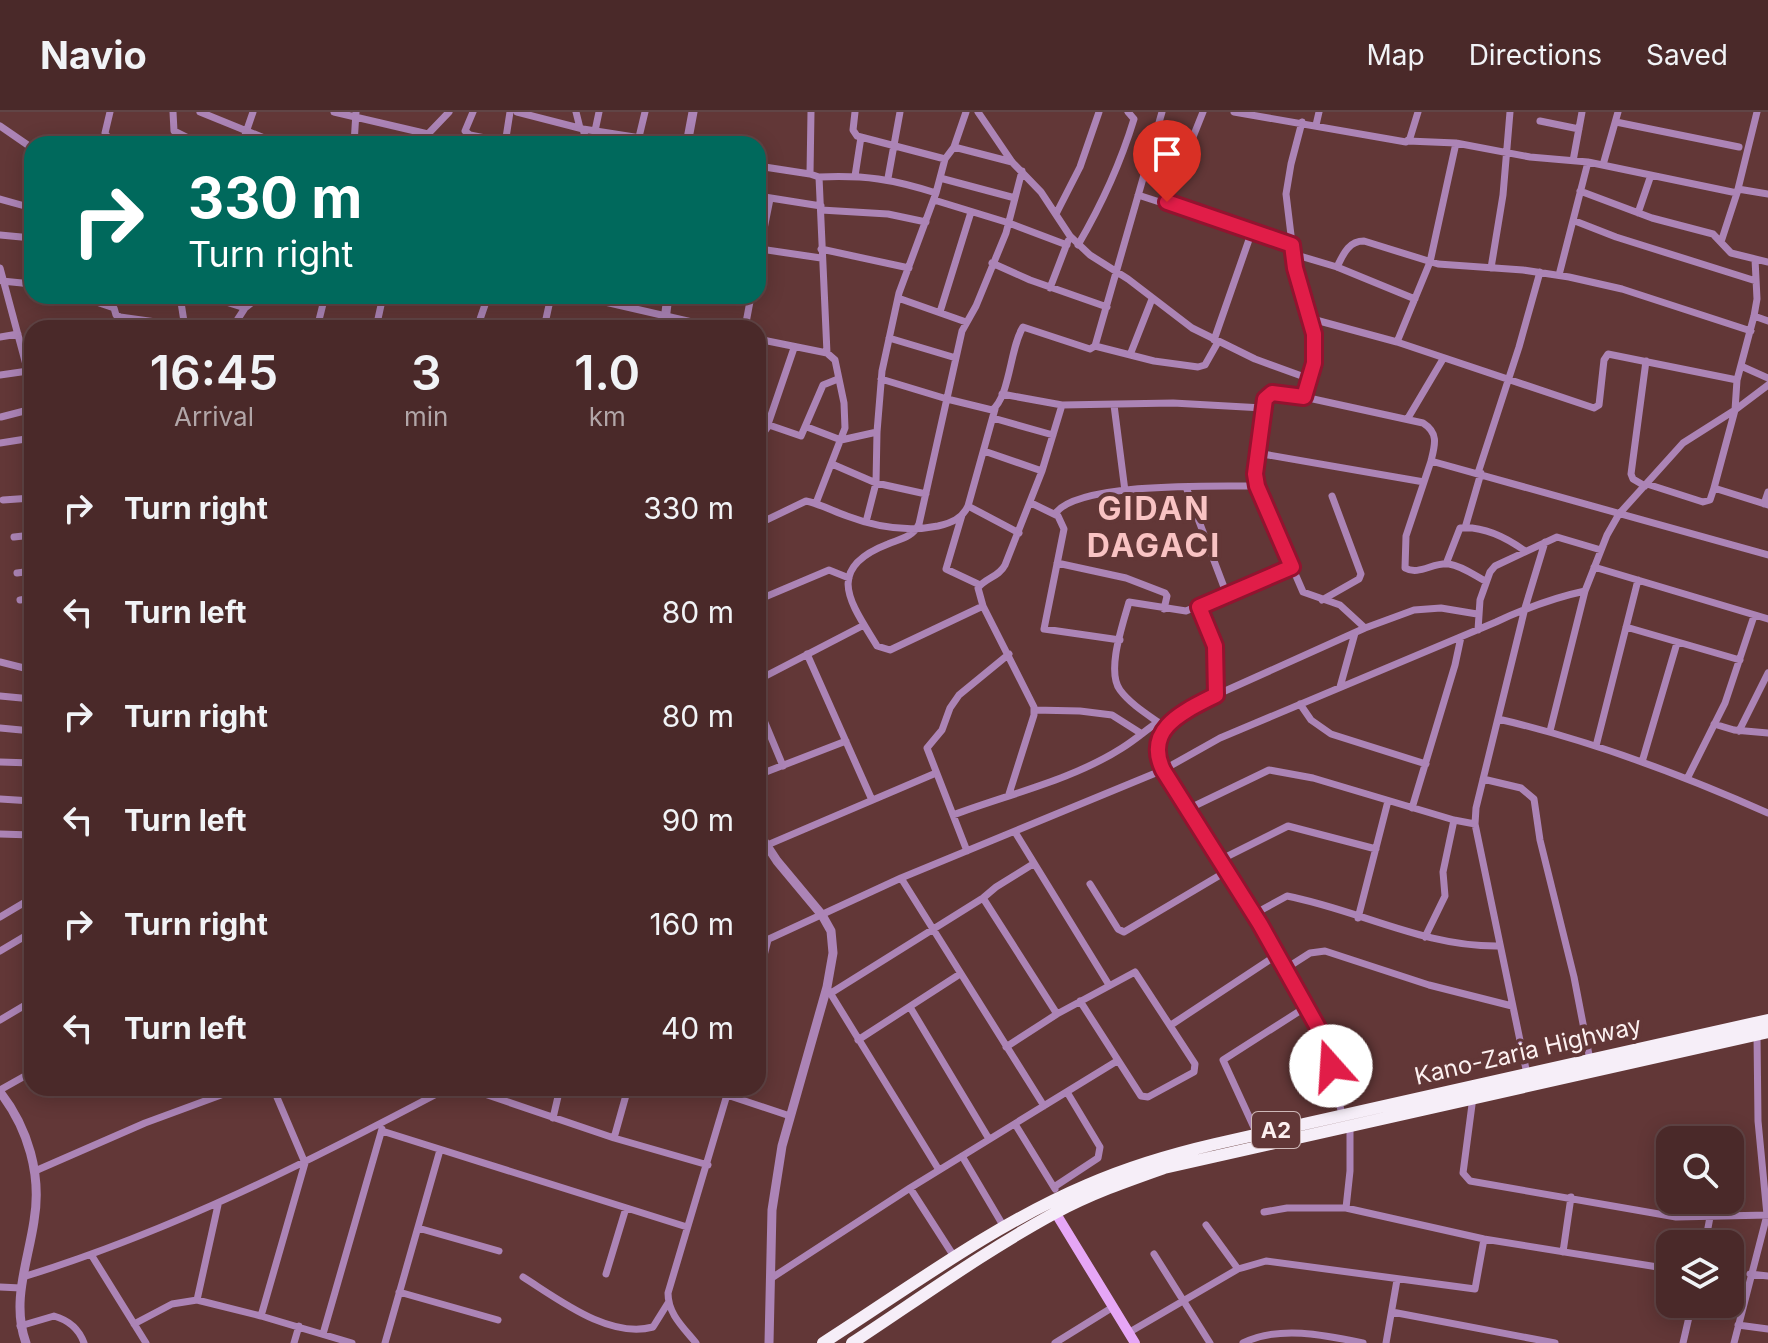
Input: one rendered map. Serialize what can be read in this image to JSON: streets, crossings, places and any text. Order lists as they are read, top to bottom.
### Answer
{
  "streets": {
    "highway": ["Kano-Zaria Highway", "A2"]
  },
  "districts": ["GIDAN DAGACI"],
  "page": {
    "header": "Navio",
    "nav": ["Map", "Directions", "Saved"],
    "turn": ["330 m", "Turn right"],
    "eta": [
      "16:45",
      "Arrival",
      "3",
      "min",
      "1.0",
      "km"
    ],
    "list": [
      {
        "name": "Turn right",
        "value": "330 m"
      },
      {
        "name": "Turn left",
        "value": "80 m"
      },
      {
        "name": "Turn right",
        "value": "80 m"
      },
      {
        "name": "Turn left",
        "value": "90 m"
      },
      {
        "name": "Turn right",
        "value": "160 m"
      },
      {
        "name": "Turn left",
        "value": "40 m"
      }
    ]
  }
}
